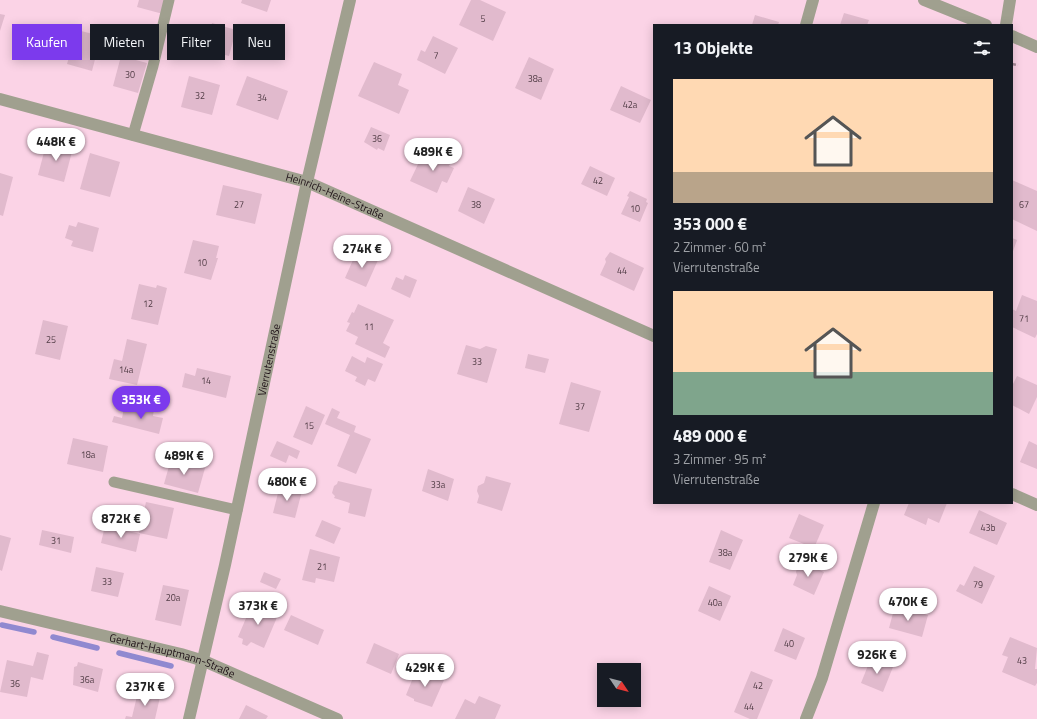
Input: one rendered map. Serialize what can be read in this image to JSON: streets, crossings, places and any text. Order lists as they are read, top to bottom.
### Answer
{
  "streets": {
    "street": ["Heinrich-Heine-Straße", "Vierrutenstraße", "Gerhart-Hauptmann-Straße"]
  },
  "crossings": [
    ["Heinrich-Heine-Straße", "Vierrutenstraße"],
    ["Vierrutenstraße", "Gerhart-Hauptmann-Straße"]
  ],
  "house_numbers": [
    "5",
    "7",
    "30",
    "38a",
    "32",
    "34",
    "42a",
    "36",
    "42",
    "27",
    "38",
    "67",
    "10",
    "10",
    "44",
    "12",
    "71",
    "11",
    "25",
    "33",
    "14a",
    "14",
    "37",
    "15",
    "18a",
    "33a",
    "43b",
    "31",
    "38a",
    "21",
    "33",
    "79",
    "20a",
    "40a",
    "40",
    "43",
    "36a",
    "36",
    "42",
    "44"
  ],
  "north": "bottom right",
  "page": {
    "chip": [
      "Kaufen",
      "Mieten",
      "Filter",
      "Neu"
    ],
    "heading": "13 Objekte",
    "list": [
      {
        "name": "353 000 €",
        "note": "2 Zimmer · 60 m² · Vierrutenstraße"
      },
      {
        "name": "489 000 €",
        "note": "3 Zimmer · 95 m² · Vierrutenstraße"
      }
    ],
    "price": [
      "448K €",
      "489K €",
      "274K €",
      "353K €",
      "489K €",
      "480K €",
      "872K €",
      "279K €",
      "470K €",
      "373K €",
      "926K €",
      "429K €",
      "237K €"
    ]
  }
}
